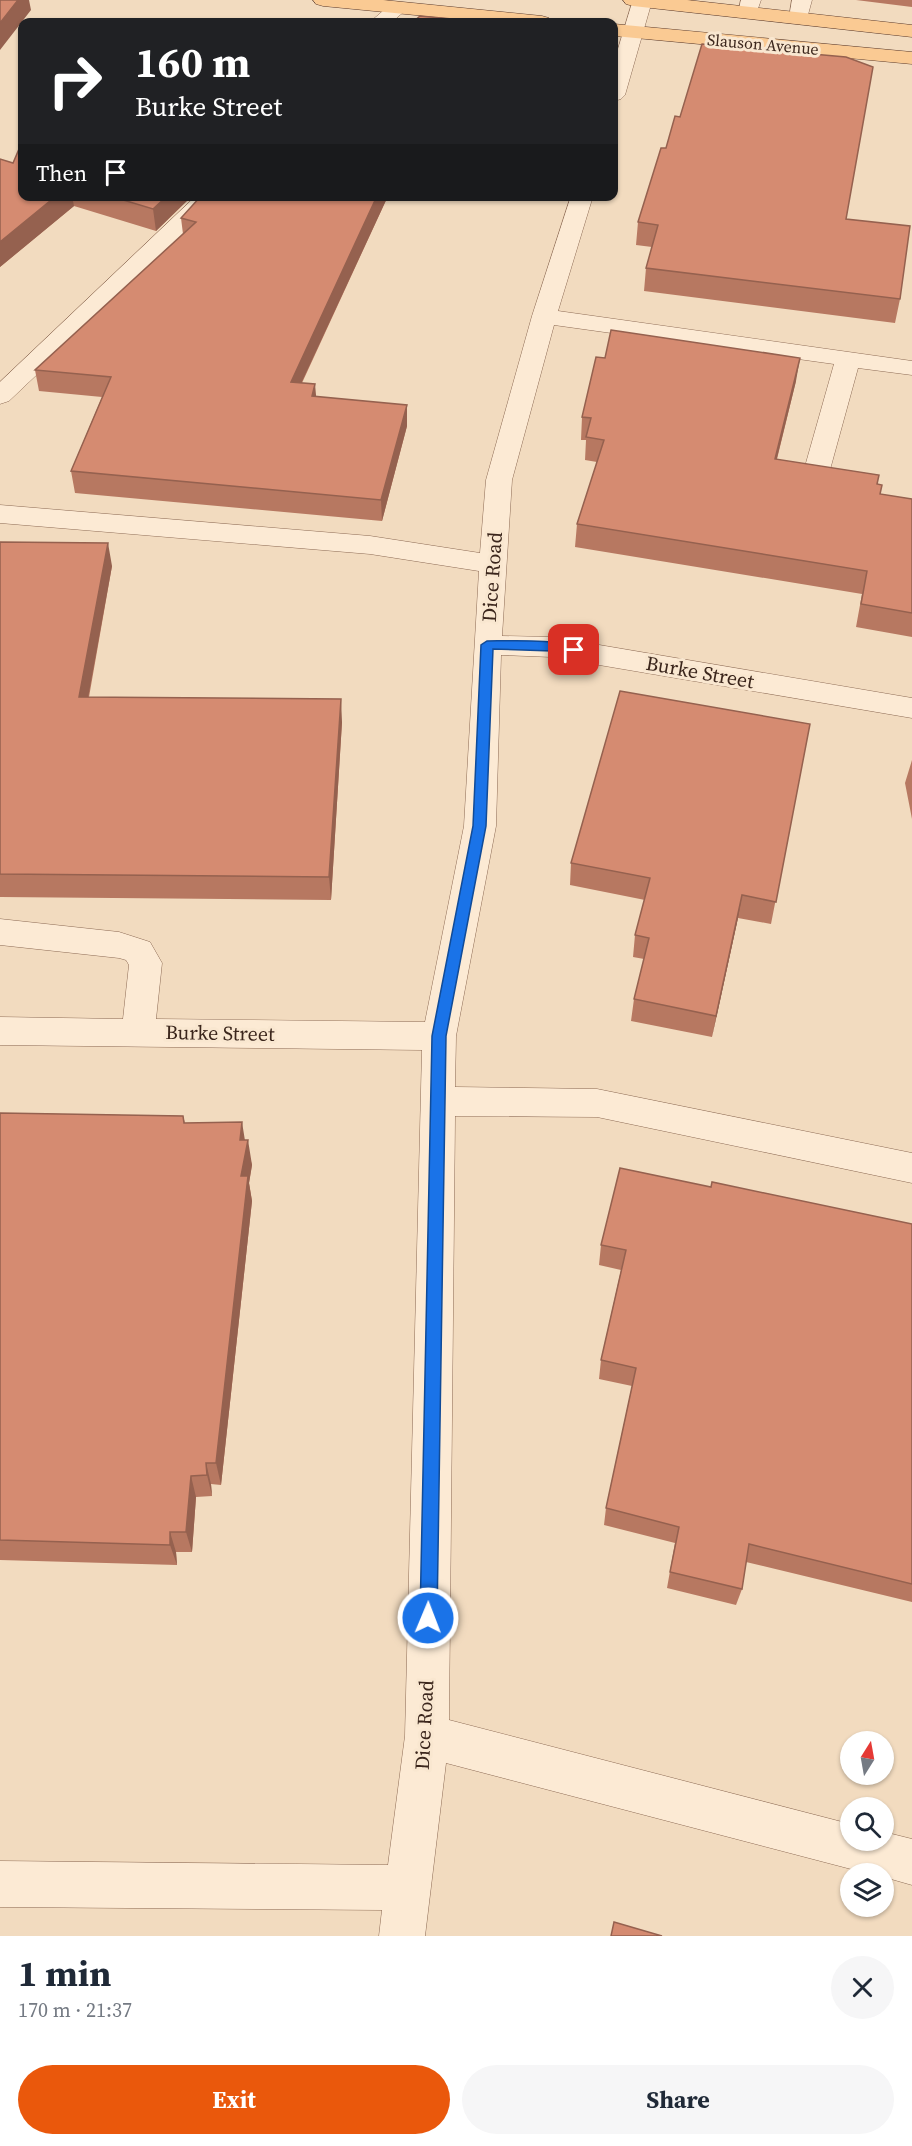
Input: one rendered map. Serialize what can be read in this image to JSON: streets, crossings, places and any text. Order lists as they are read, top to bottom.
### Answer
{
  "streets": {
    "main road": ["Slauson Avenue"],
    "street": ["Dice Road", "Burke Street"]
  },
  "crossings": [
    ["Dice Road", "Burke Street"]
  ],
  "north": "top",
  "page": {
    "turn": ["160 m", "Burke Street"],
    "then": "Then",
    "heading": ["1 min", "170 m · 21:37"],
    "buttons": ["Exit", "Share"]
  }
}
